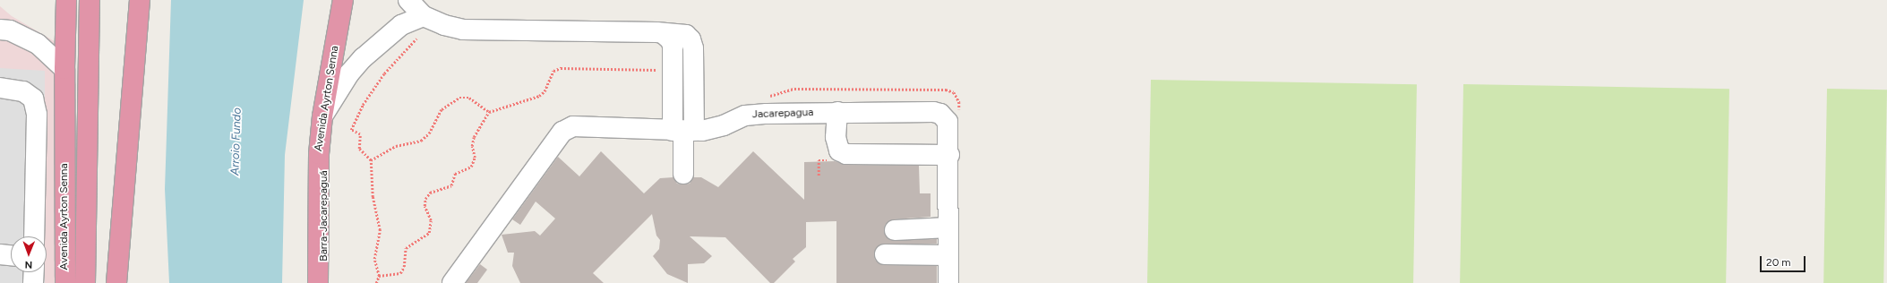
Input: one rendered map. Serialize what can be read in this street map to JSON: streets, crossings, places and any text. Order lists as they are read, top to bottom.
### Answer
{
  "streets": {
    "highway": ["Avenida Ayrton Senna"],
    "lane": ["Jacarepagua"]
  },
  "water": ["Arroio Fundo"],
  "scale_bar": "20 m",
  "north": "bottom"
}
